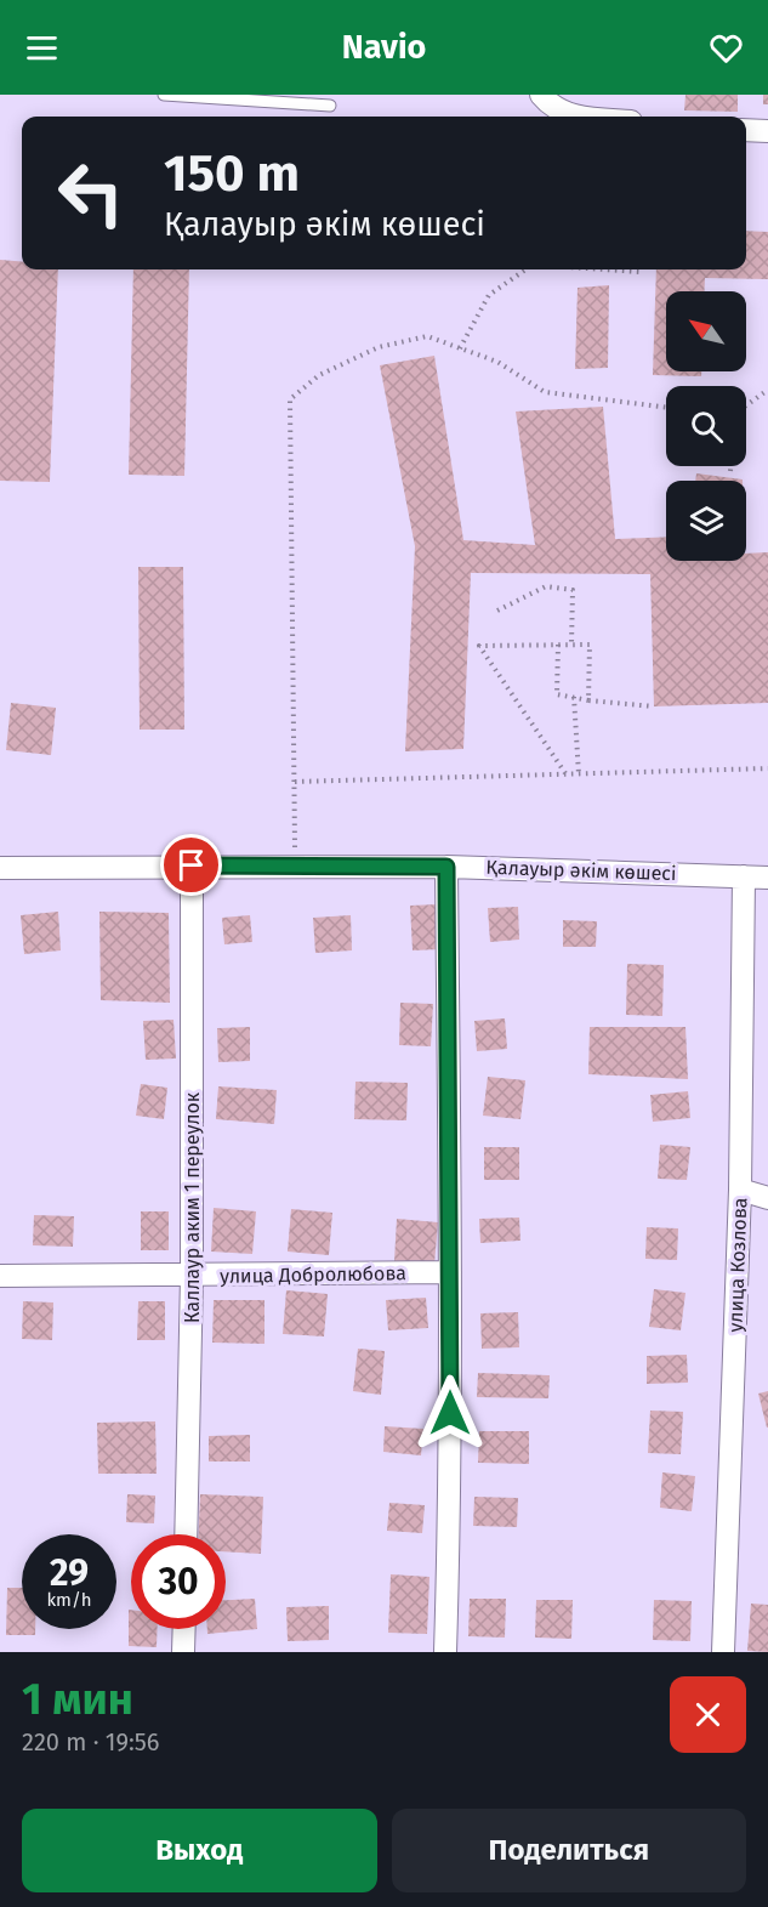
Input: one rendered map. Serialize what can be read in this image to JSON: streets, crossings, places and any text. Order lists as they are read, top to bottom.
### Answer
{
  "streets": {
    "street": [
      "Қалауыр әкім көшесі",
      "Каллаур аким 1 переулок",
      "улица Козлова",
      "улица Добролюбова"
    ]
  },
  "crossings": [
    ["Қалауыр әкім көшесі", "Каллаур аким 1 переулок"],
    ["Қалауыр әкім көшесі", "улица Козлова"],
    ["Каллаур аким 1 переулок", "улица Добролюбова"]
  ],
  "north": "top left",
  "page": {
    "header": "Navio",
    "turn": ["150 m", "Қалауыр әкім көшесі"],
    "speed": "29 km/h",
    "limit": "30",
    "heading": ["1 мин", "220 m · 19:56"],
    "buttons": ["Выход", "Поделиться"]
  }
}
